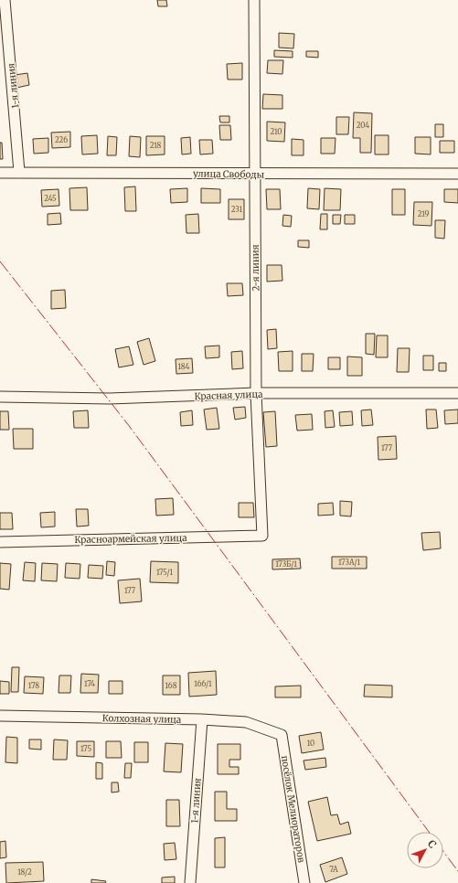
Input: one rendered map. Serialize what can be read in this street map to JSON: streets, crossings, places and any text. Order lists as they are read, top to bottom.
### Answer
{
  "streets": {
    "street": [
      "1-я линия",
      "улица Свободы",
      "2-я линия",
      "Красная улица",
      "Красноармейская улица",
      "Колхозная улица",
      "посёлок Мелиораторов"
    ]
  },
  "crossings": [
    ["1-я линия", "улица Свободы"],
    ["1-я линия", "Колхозная улица"],
    ["улица Свободы", "2-я линия"],
    ["2-я линия", "Красная улица"],
    ["2-я линия", "Красноармейская улица"],
    ["Колхозная улица", "посёлок Мелиораторов"]
  ],
  "house_numbers": [
    "204",
    "210",
    "226",
    "218",
    "245",
    "231",
    "219",
    "184",
    "177",
    "173А/1",
    "173Б/1",
    "175/1",
    "177",
    "174",
    "166/1",
    "178",
    "168",
    "10",
    "175",
    "7А",
    "18/2"
  ],
  "north": "top right"
}
